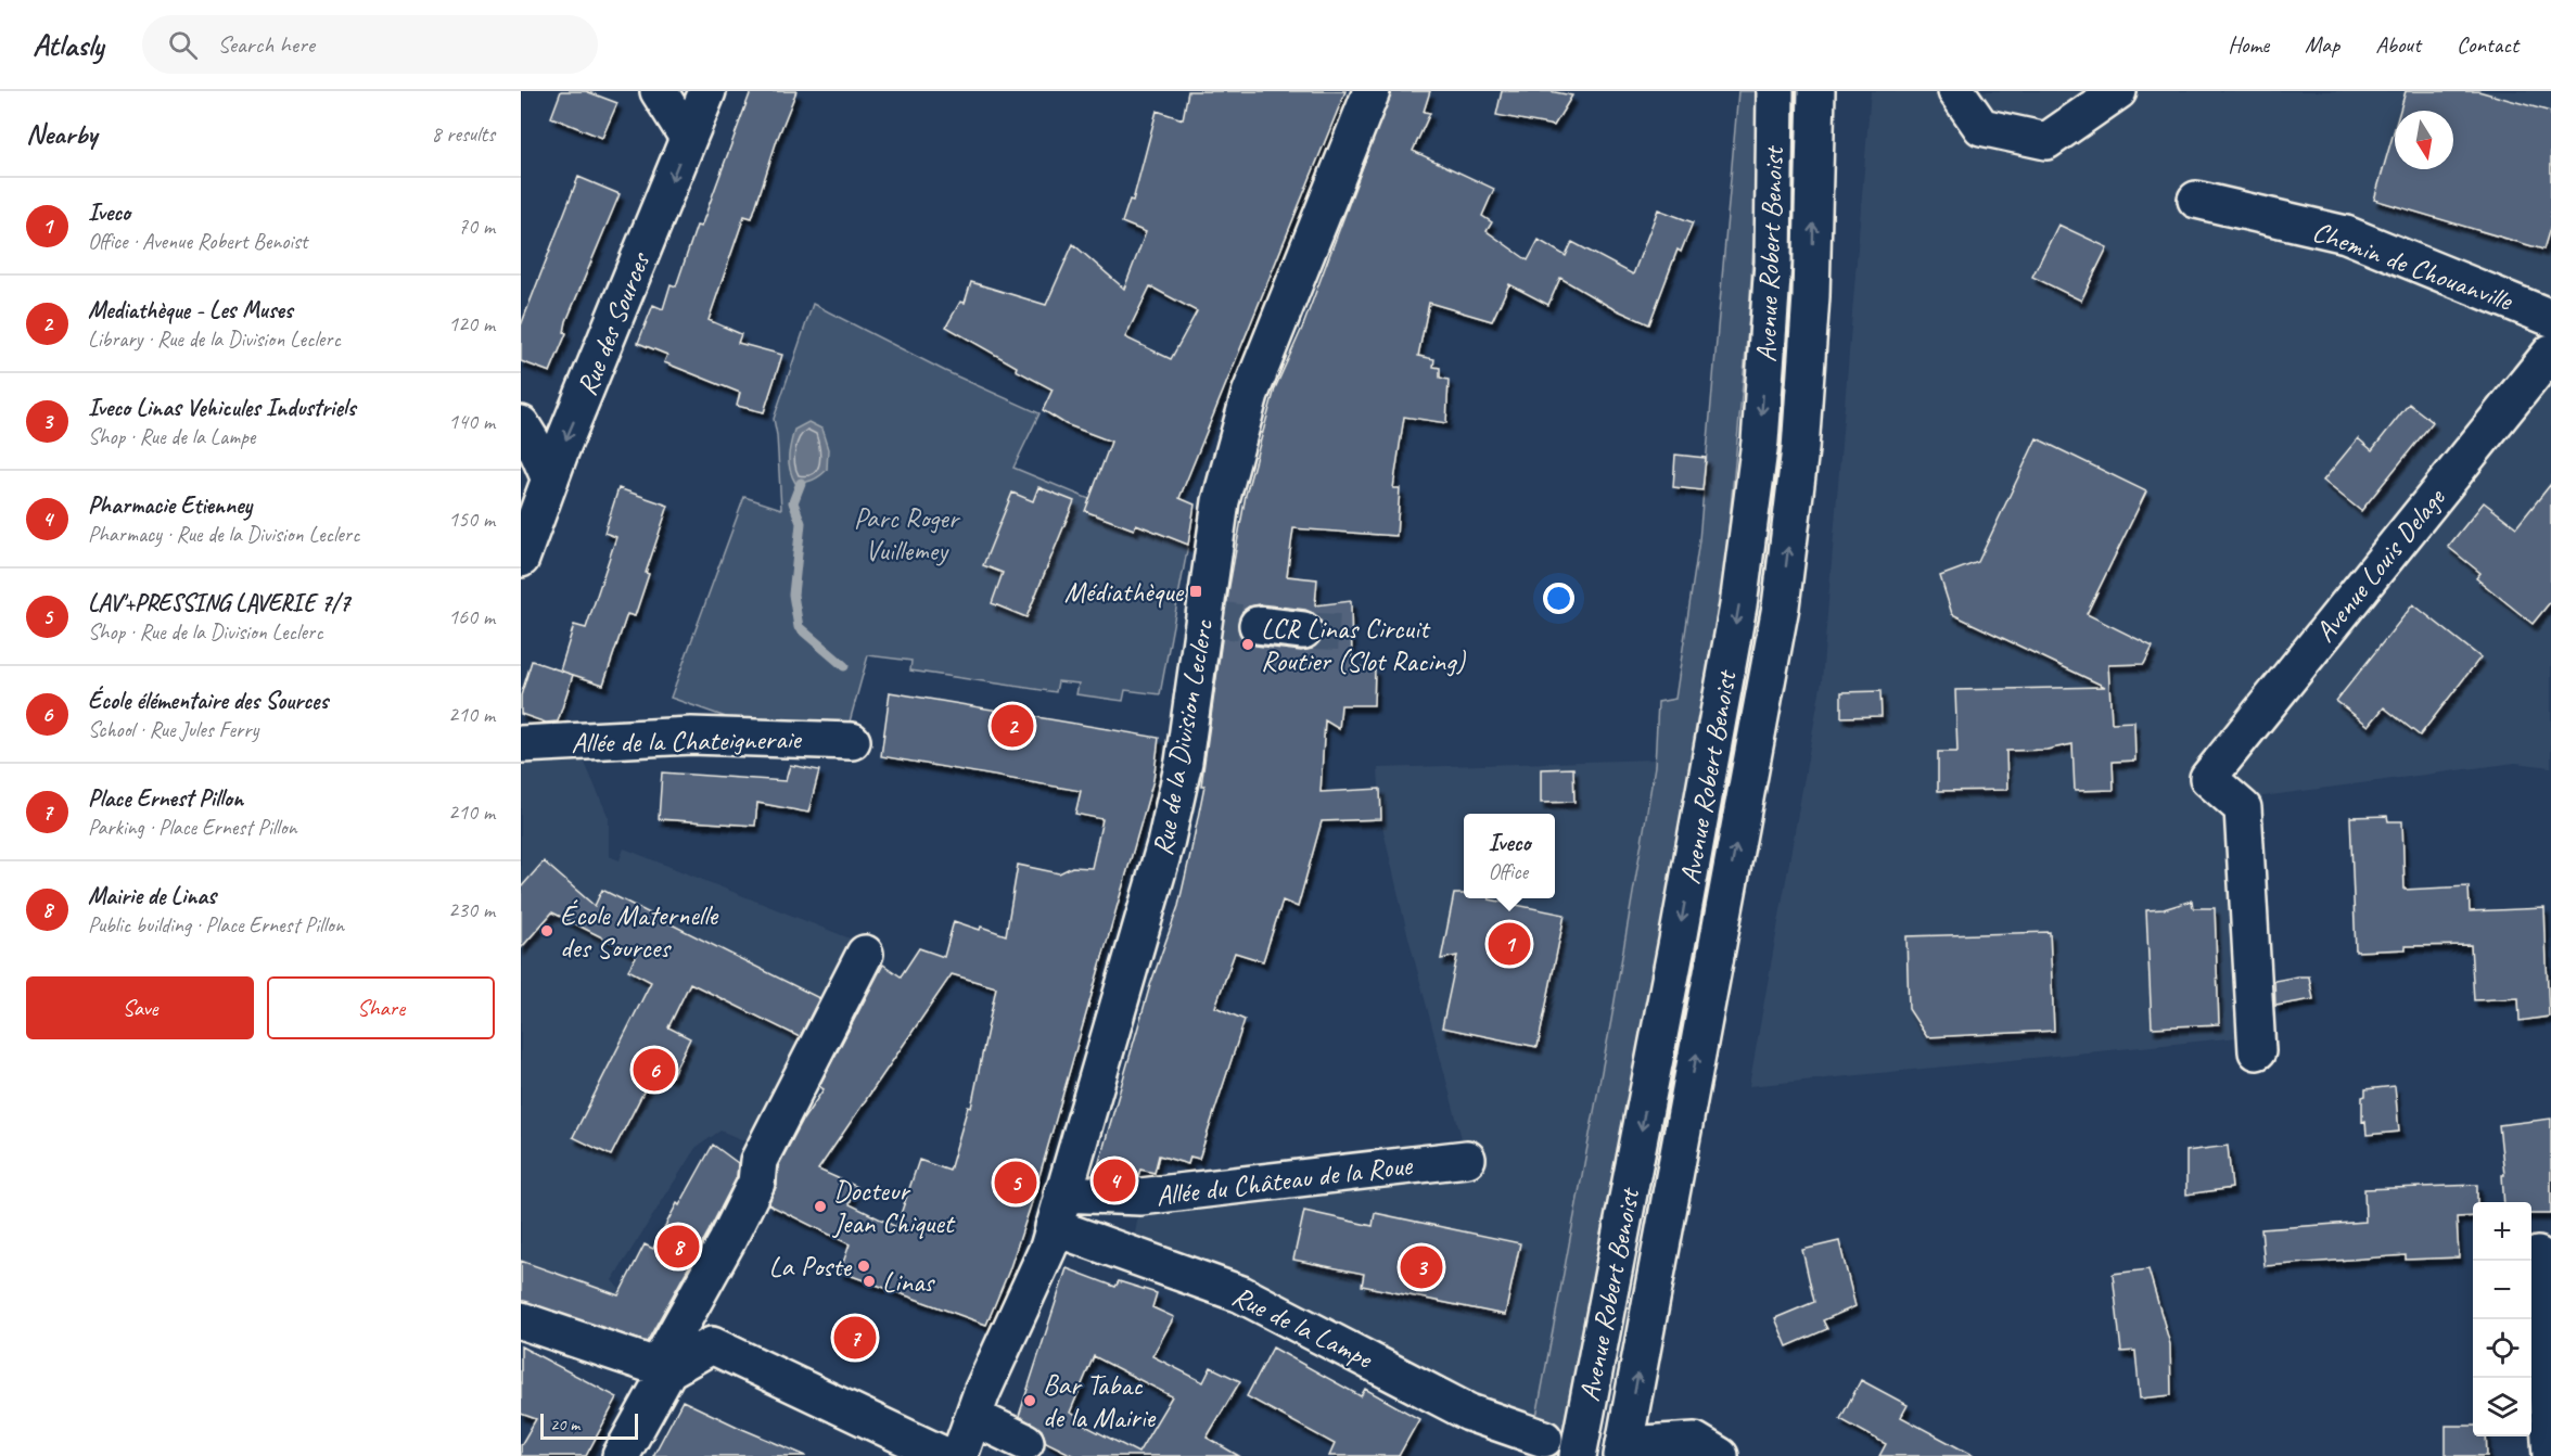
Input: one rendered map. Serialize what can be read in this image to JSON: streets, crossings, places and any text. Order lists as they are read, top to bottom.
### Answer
{
  "streets": {
    "street": [
      "Avenue Robert Benoist",
      "Chemin de Chouanville",
      "Rue des Sources",
      "Avenue Louis Delage",
      "Rue de la Division Leclerc",
      "Allée de la Chateigneraie",
      "Allée du Château de la Roue",
      "Rue de la Lampe"
    ]
  },
  "crossings": [
    ["Rue de la Division Leclerc", "Allée du Château de la Roue"],
    ["Rue de la Division Leclerc", "Rue de la Lampe"],
    ["Allée du Château de la Roue", "Rue de la Lampe"]
  ],
  "one_way": ["Rue des Sources"],
  "parks": ["Parc Roger Vuillemey"],
  "places": {
    "transit": ["Médiathèque"],
    "other": [
      "LCR Linas Circuit Routier (Slot Racing)",
      "École Maternelle des Sources",
      "Docteur Jean Chiquet",
      "La Poste",
      "Linas",
      "Bar Tabac de la Mairie"
    ]
  },
  "scale_bar": "20 m",
  "north": "bottom",
  "page": {
    "header": "Atlasly",
    "search": "Search here",
    "nav": [
      "Home",
      "Map",
      "About",
      "Contact"
    ],
    "heading": ["Nearby", "8 results"],
    "list": [
      {
        "mark": "1",
        "name": "Iveco",
        "note": "Office · Avenue Robert Benoist",
        "value": "70 m"
      },
      {
        "mark": "2",
        "name": "Mediathèque - Les Muses",
        "note": "Library · Rue de la Division Leclerc",
        "value": "120 m"
      },
      {
        "mark": "3",
        "name": "Iveco Linas Vehicules Industriels",
        "note": "Shop · Rue de la Lampe",
        "value": "140 m"
      },
      {
        "mark": "4",
        "name": "Pharmacie Etienney",
        "note": "Pharmacy · Rue de la Division Leclerc",
        "value": "150 m"
      },
      {
        "mark": "5",
        "name": "LAV'+PRESSING LAVERIE 7/7",
        "note": "Shop · Rue de la Division Leclerc",
        "value": "160 m"
      },
      {
        "mark": "6",
        "name": "École élémentaire des Sources",
        "note": "School · Rue Jules Ferry",
        "value": "210 m"
      },
      {
        "mark": "7",
        "name": "Place Ernest Pillon",
        "note": "Parking · Place Ernest Pillon",
        "value": "210 m"
      },
      {
        "mark": "8",
        "name": "Mairie de Linas",
        "note": "Public building · Place Ernest Pillon",
        "value": "230 m"
      }
    ],
    "pins": [
      "2",
      "1",
      "6",
      "4",
      "5",
      "8",
      "3",
      "7"
    ],
    "popup": ["Iveco", "Office"],
    "buttons": ["Save", "Share"],
    "map_buttons": ["+", "−"],
    "scale": "20 m"
  }
}
